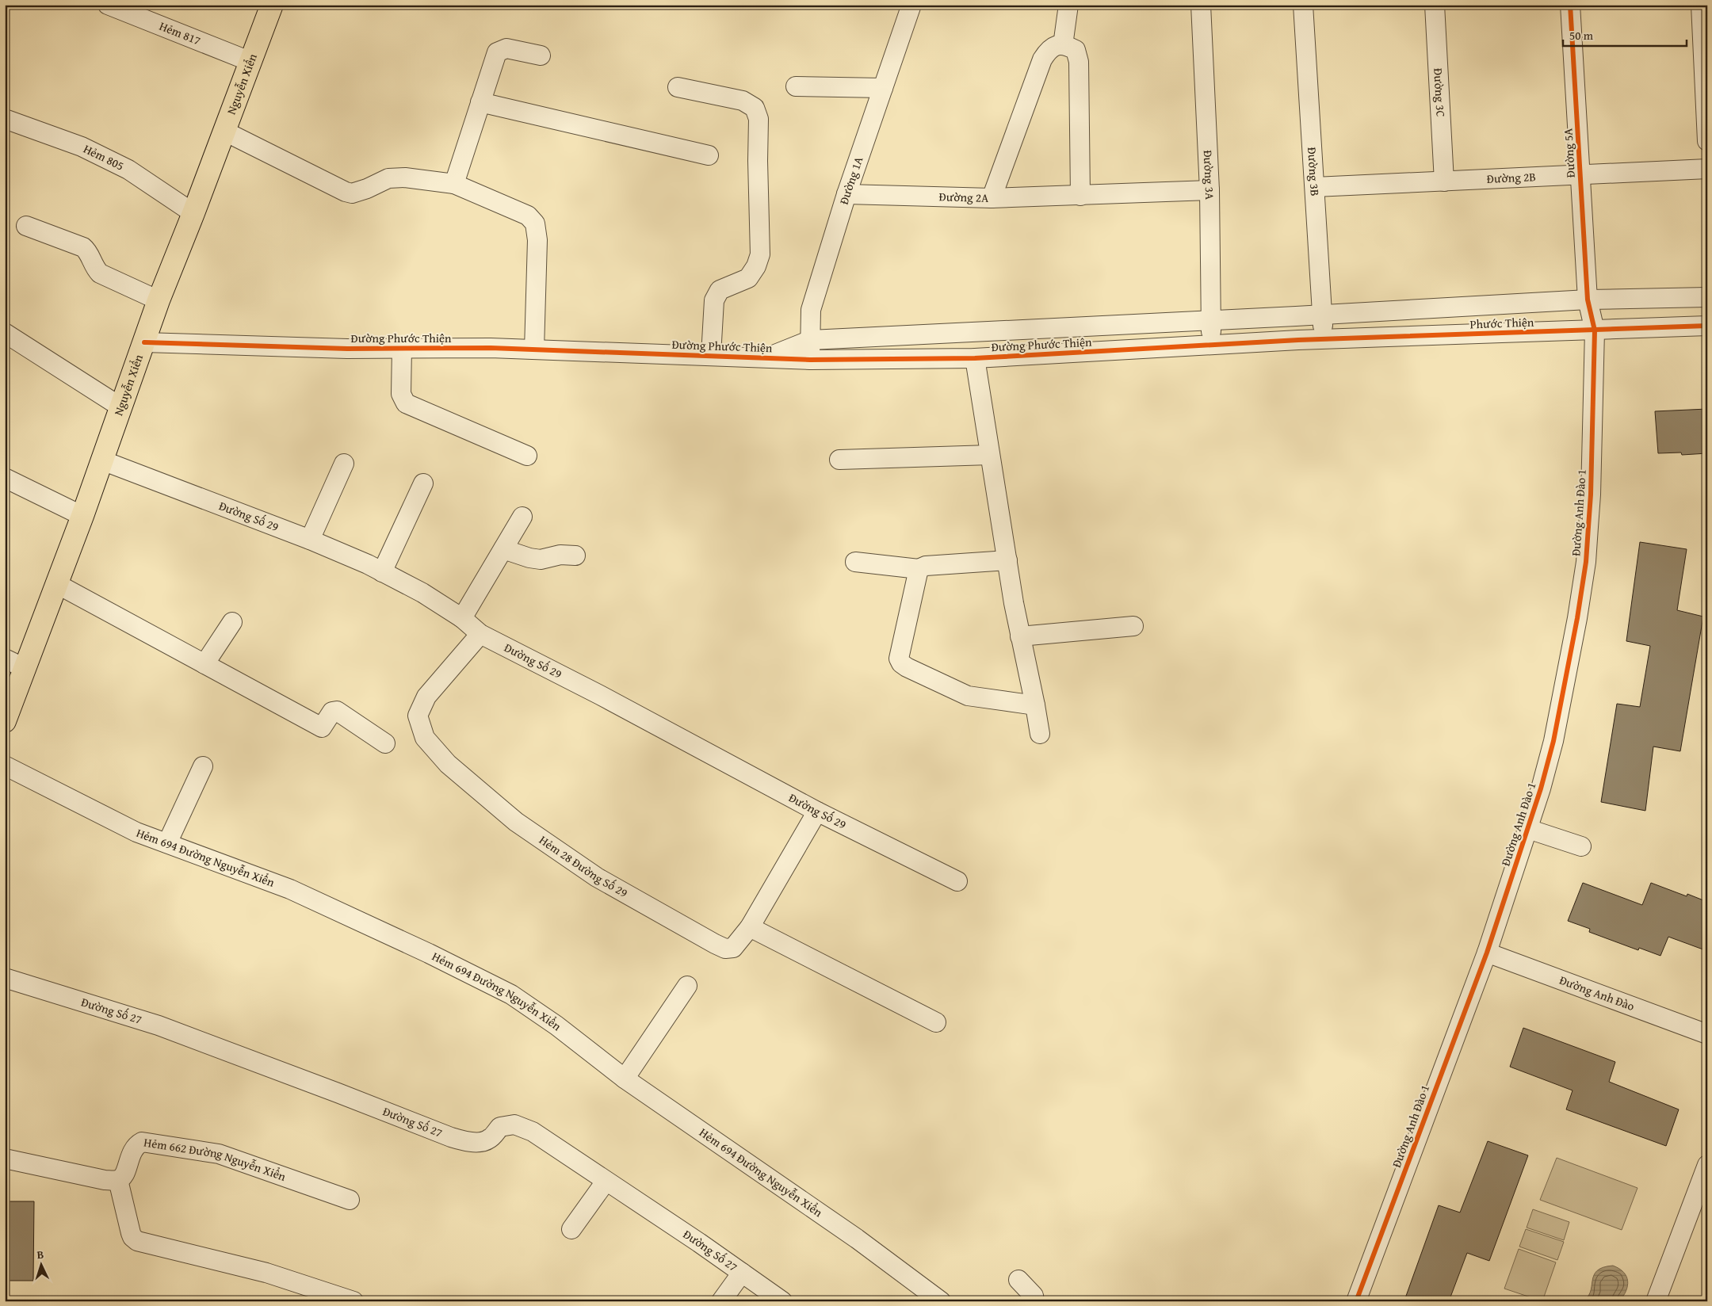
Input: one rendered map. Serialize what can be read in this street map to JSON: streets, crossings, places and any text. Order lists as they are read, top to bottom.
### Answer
{
  "streets": {
    "main road": ["Nguyễn Xiển"],
    "street": [
      "Hẻm 817",
      "Đường 3C",
      "Đường 5A",
      "Hẻm 805",
      "Đường 3B",
      "Đường 3A",
      "Đường 2B",
      "Đường 1A",
      "Đường 2A",
      "Phước Thiện",
      "Đường Phước Thiện",
      "Đường Anh Đào 1",
      "Đường Số 29",
      "Hẻm 694 Đường Nguyễn Xiển",
      "Hẻm 28 Đường Số 29",
      "Đường Anh Đào",
      "Đường Số 27",
      "Hẻm 662 Đường Nguyễn Xiển"
    ]
  },
  "crossings": [
    ["Hẻm 817", "Nguyễn Xiển"],
    ["Nguyễn Xiển", "Hẻm 805"],
    ["Nguyễn Xiển", "Đường Phước Thiện"],
    ["Nguyễn Xiển", "Đường Số 29"],
    ["Đường 3C", "Đường 2B"],
    ["Đường 5A", "Đường 2B"],
    ["Đường 5A", "Phước Thiện"],
    ["Đường 5A", "Đường Anh Đào 1"],
    ["Đường 3B", "Đường 2B"],
    ["Đường 3B", "Phước Thiện"],
    ["Đường 3A", "Đường 2A"],
    ["Đường 3A", "Đường Phước Thiện"],
    ["Đường 1A", "Đường 2A"],
    ["Đường 1A", "Đường Phước Thiện"],
    ["Phước Thiện", "Đường Phước Thiện"],
    ["Phước Thiện", "Đường Anh Đào 1"],
    ["Đường Anh Đào 1", "Đường Anh Đào"],
    ["Đường Số 29", "Hẻm 28 Đường Số 29"]
  ],
  "scale_bar": "50 m",
  "north": "top"
}
